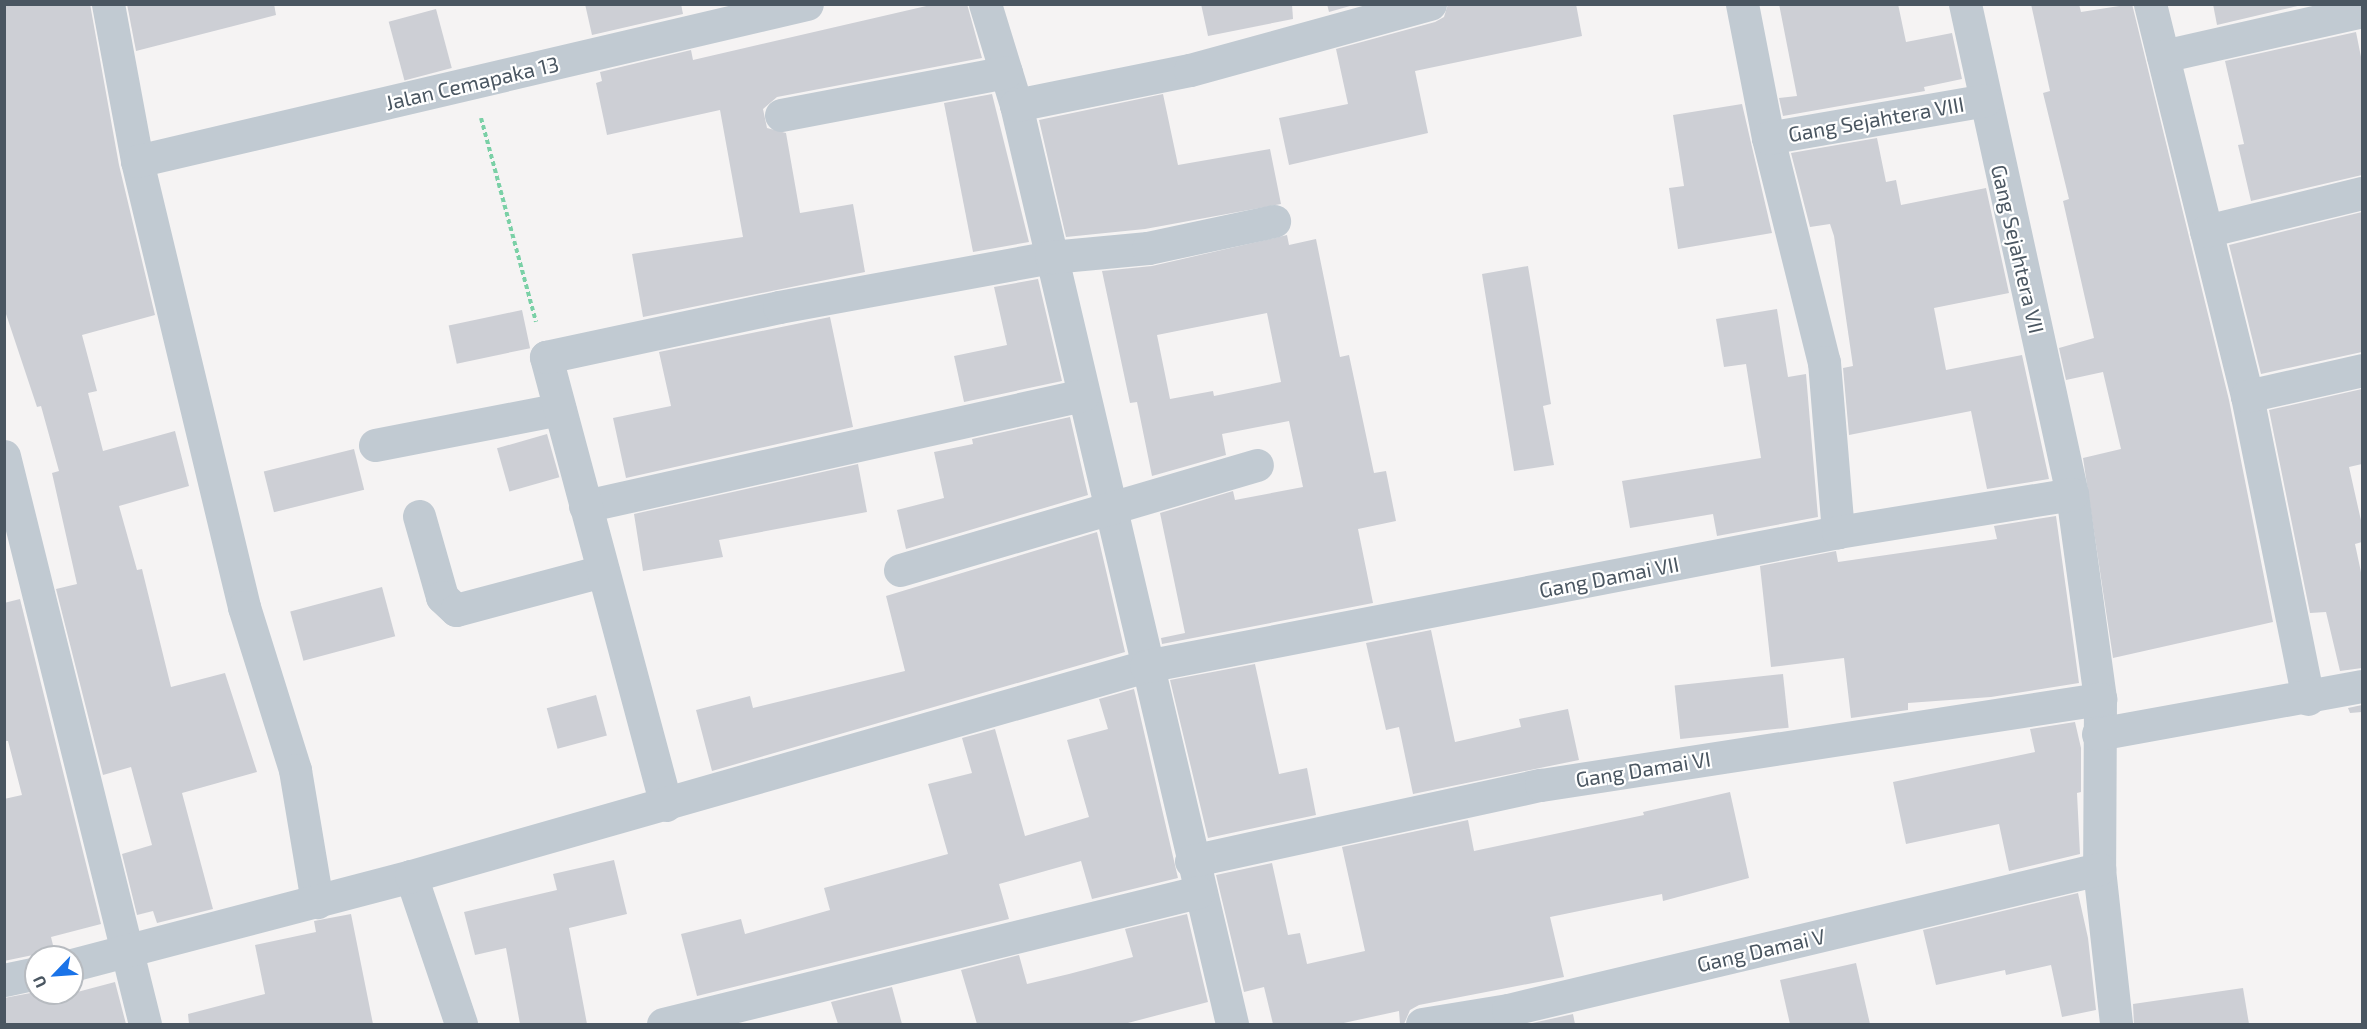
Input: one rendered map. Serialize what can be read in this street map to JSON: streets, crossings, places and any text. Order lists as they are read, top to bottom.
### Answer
{
  "streets": {
    "street": [
      "Jalan Cemapaka 13",
      "Gang Sejahtera VIII",
      "Gang Sejahtera VII",
      "Gang Damai VII",
      "Gang Damai VI",
      "Gang Damai V"
    ]
  },
  "crossings": [
    ["Gang Sejahtera VIII", "Gang Sejahtera VII"],
    ["Gang Sejahtera VII", "Gang Damai VII"],
    ["Gang Sejahtera VII", "Gang Damai VI"],
    ["Gang Sejahtera VII", "Gang Damai V"]
  ],
  "north": "bottom left"
}
